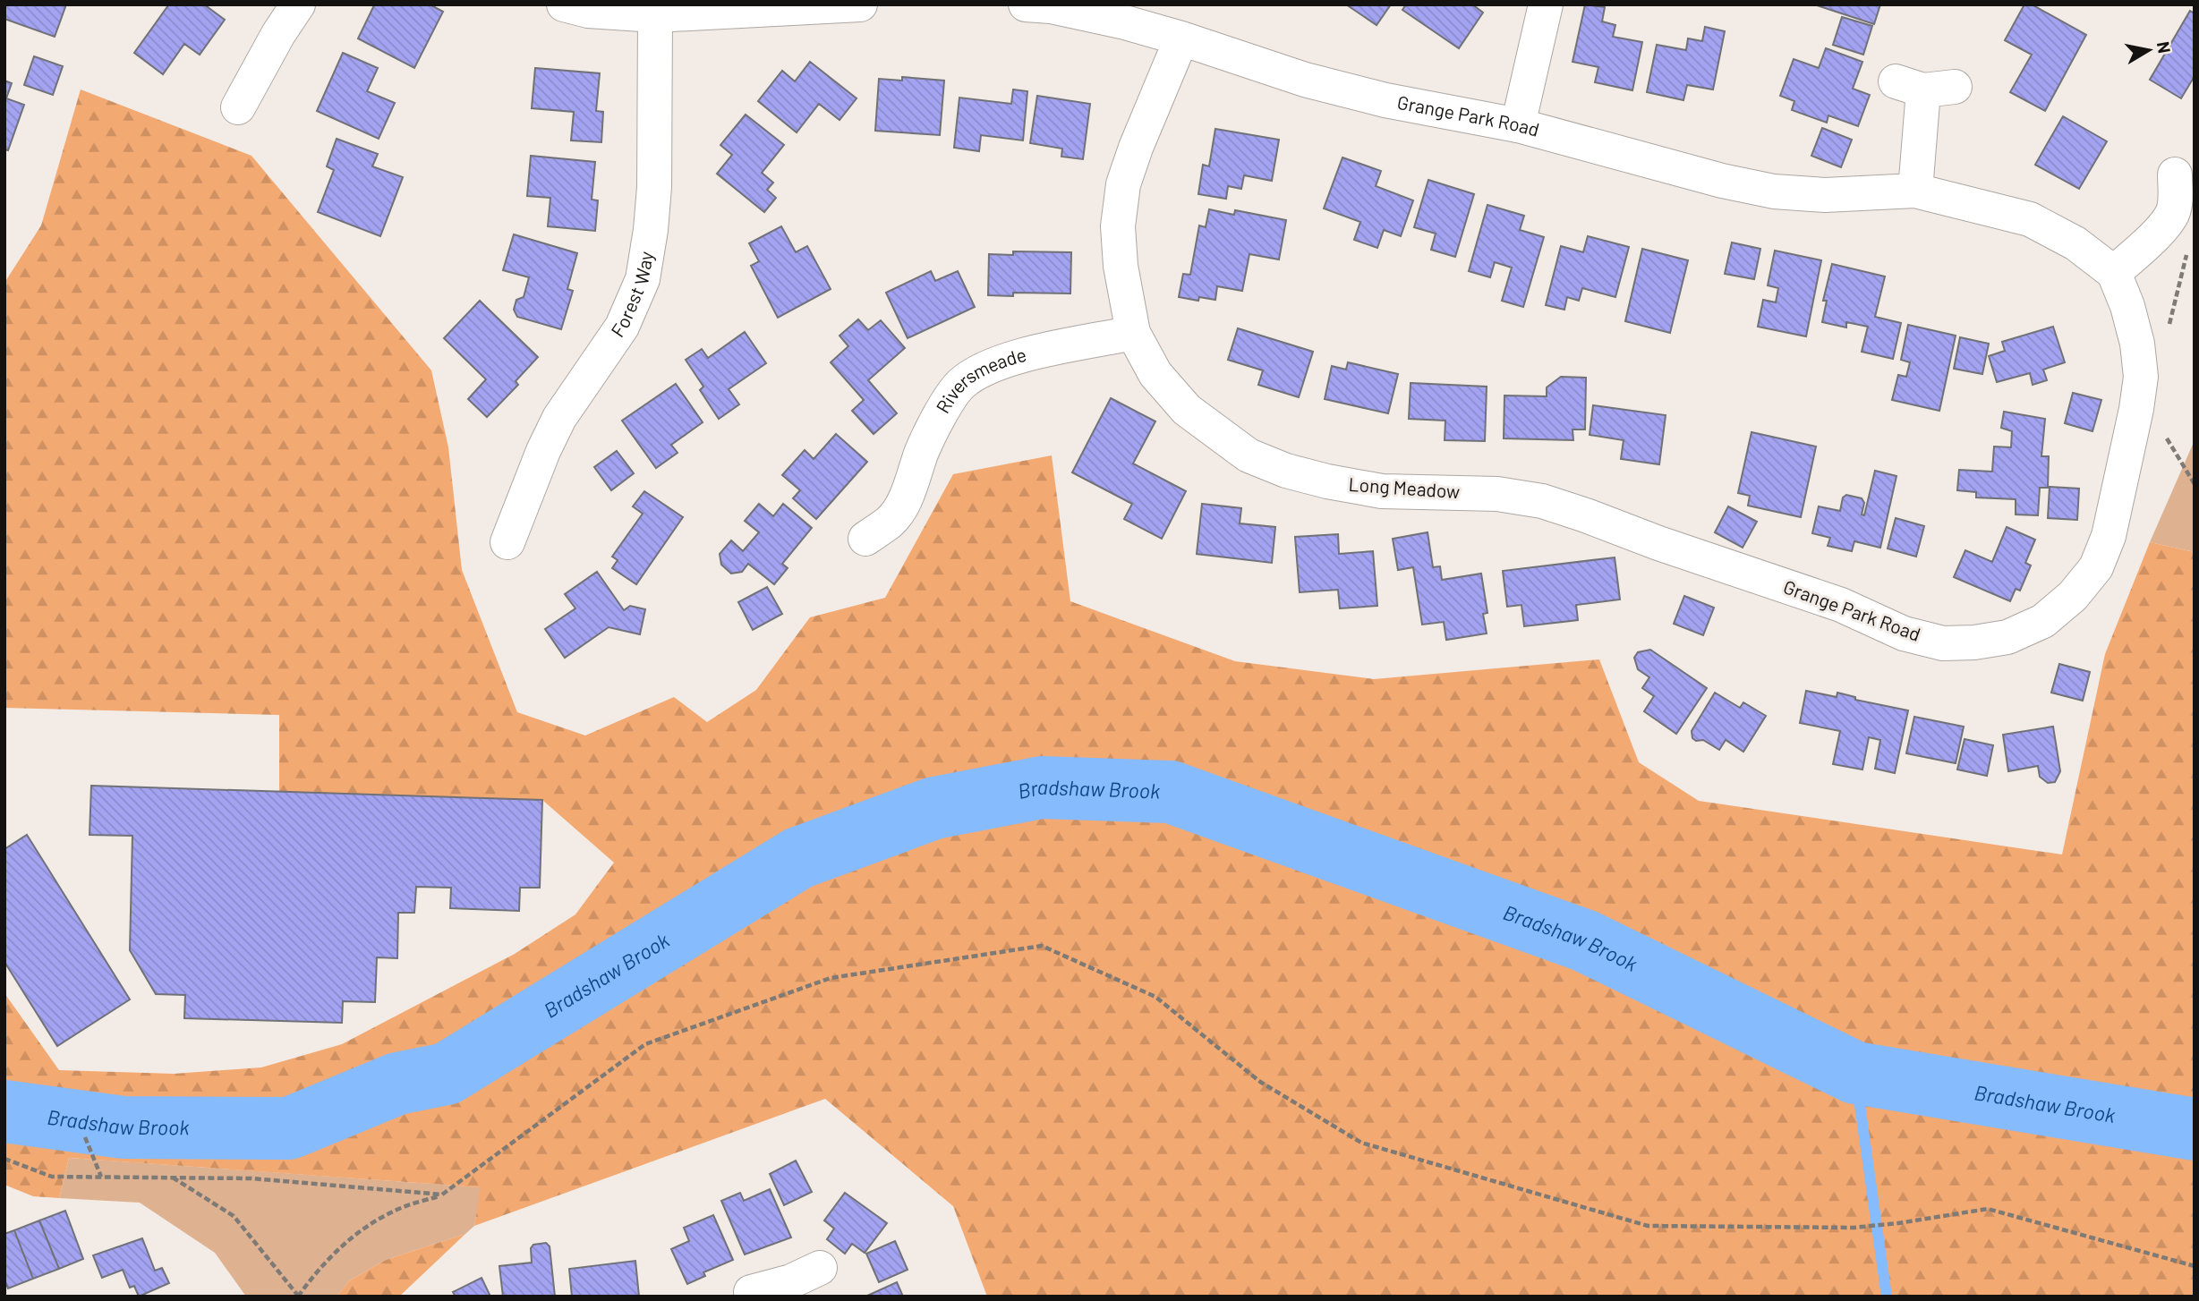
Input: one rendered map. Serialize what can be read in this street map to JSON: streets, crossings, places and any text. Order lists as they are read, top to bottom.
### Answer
{
  "streets": {
    "street": [
      "Grange Park Road",
      "Forest Way",
      "Riversmeade",
      "Long Meadow"
    ]
  },
  "crossings": [
    ["Grange Park Road", "Long Meadow"],
    ["Riversmeade", "Long Meadow"]
  ],
  "water": ["Bradshaw Brook"],
  "north": "right"
}
